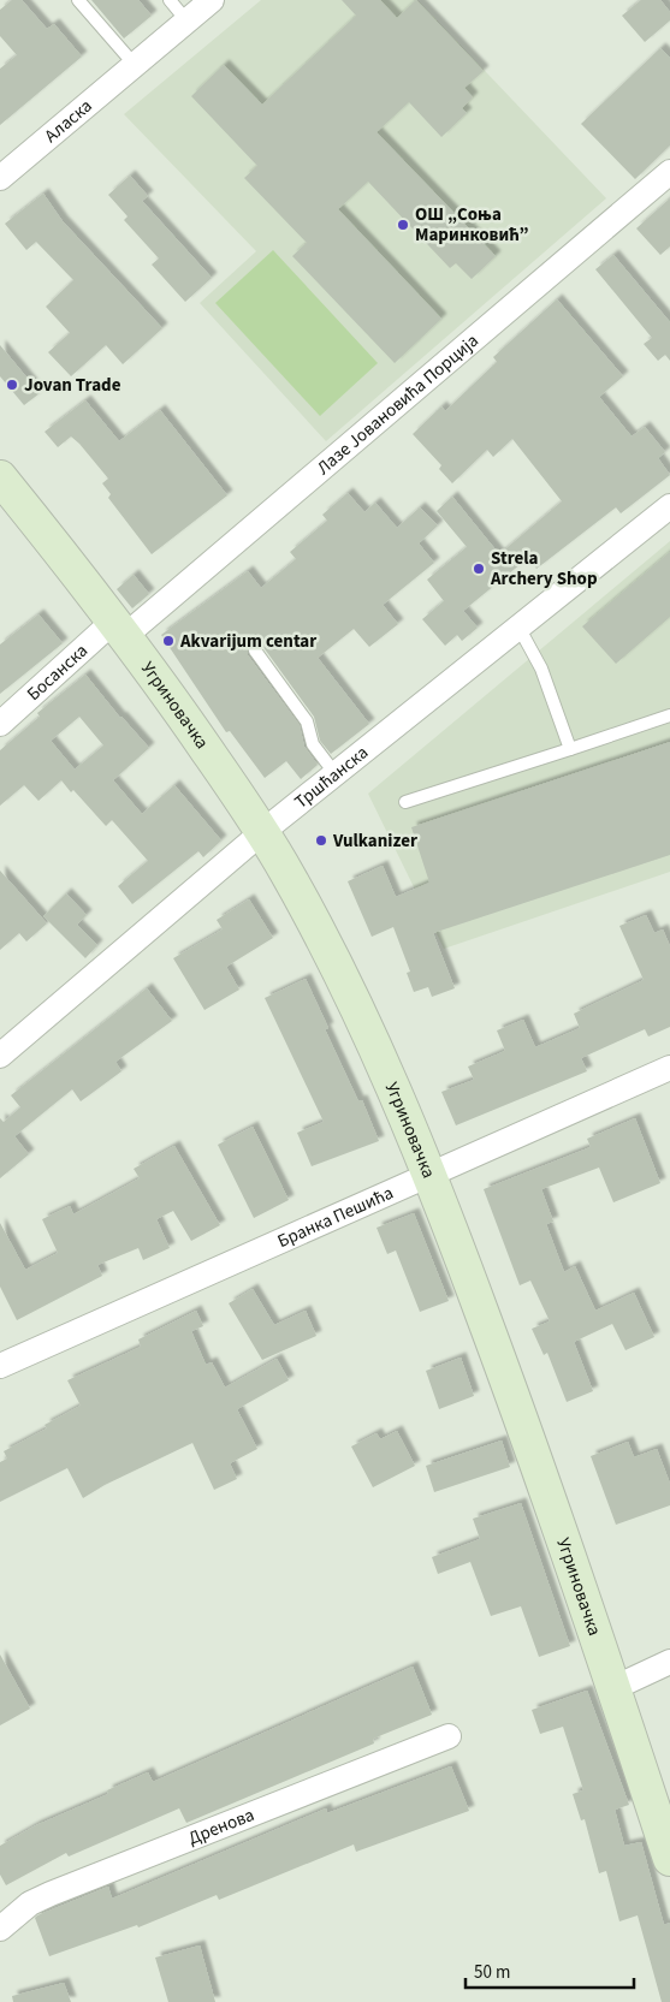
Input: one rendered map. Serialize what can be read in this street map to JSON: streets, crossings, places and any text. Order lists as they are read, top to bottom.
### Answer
{
  "streets": {
    "main road": ["Угриновачка"],
    "street": [
      "Аласка",
      "Лазе Јовановића Порција",
      "Босанска",
      "Тршћанска",
      "Бранка Пешића",
      "Дренова"
    ]
  },
  "crossings": [
    ["Лазе Јовановића Порција", "Босанска"],
    ["Лазе Јовановића Порција", "Угриновачка"],
    ["Босанска", "Угриновачка"],
    ["Угриновачка", "Тршћанска"],
    ["Угриновачка", "Бранка Пешића"]
  ],
  "places": [
    "ОШ „Соња Маринковић”",
    "Jovan Trade",
    "Strela Archery Shop",
    "Akvarijum centar",
    "Vulkanizer"
  ],
  "scale_bar": "50 m"
}
